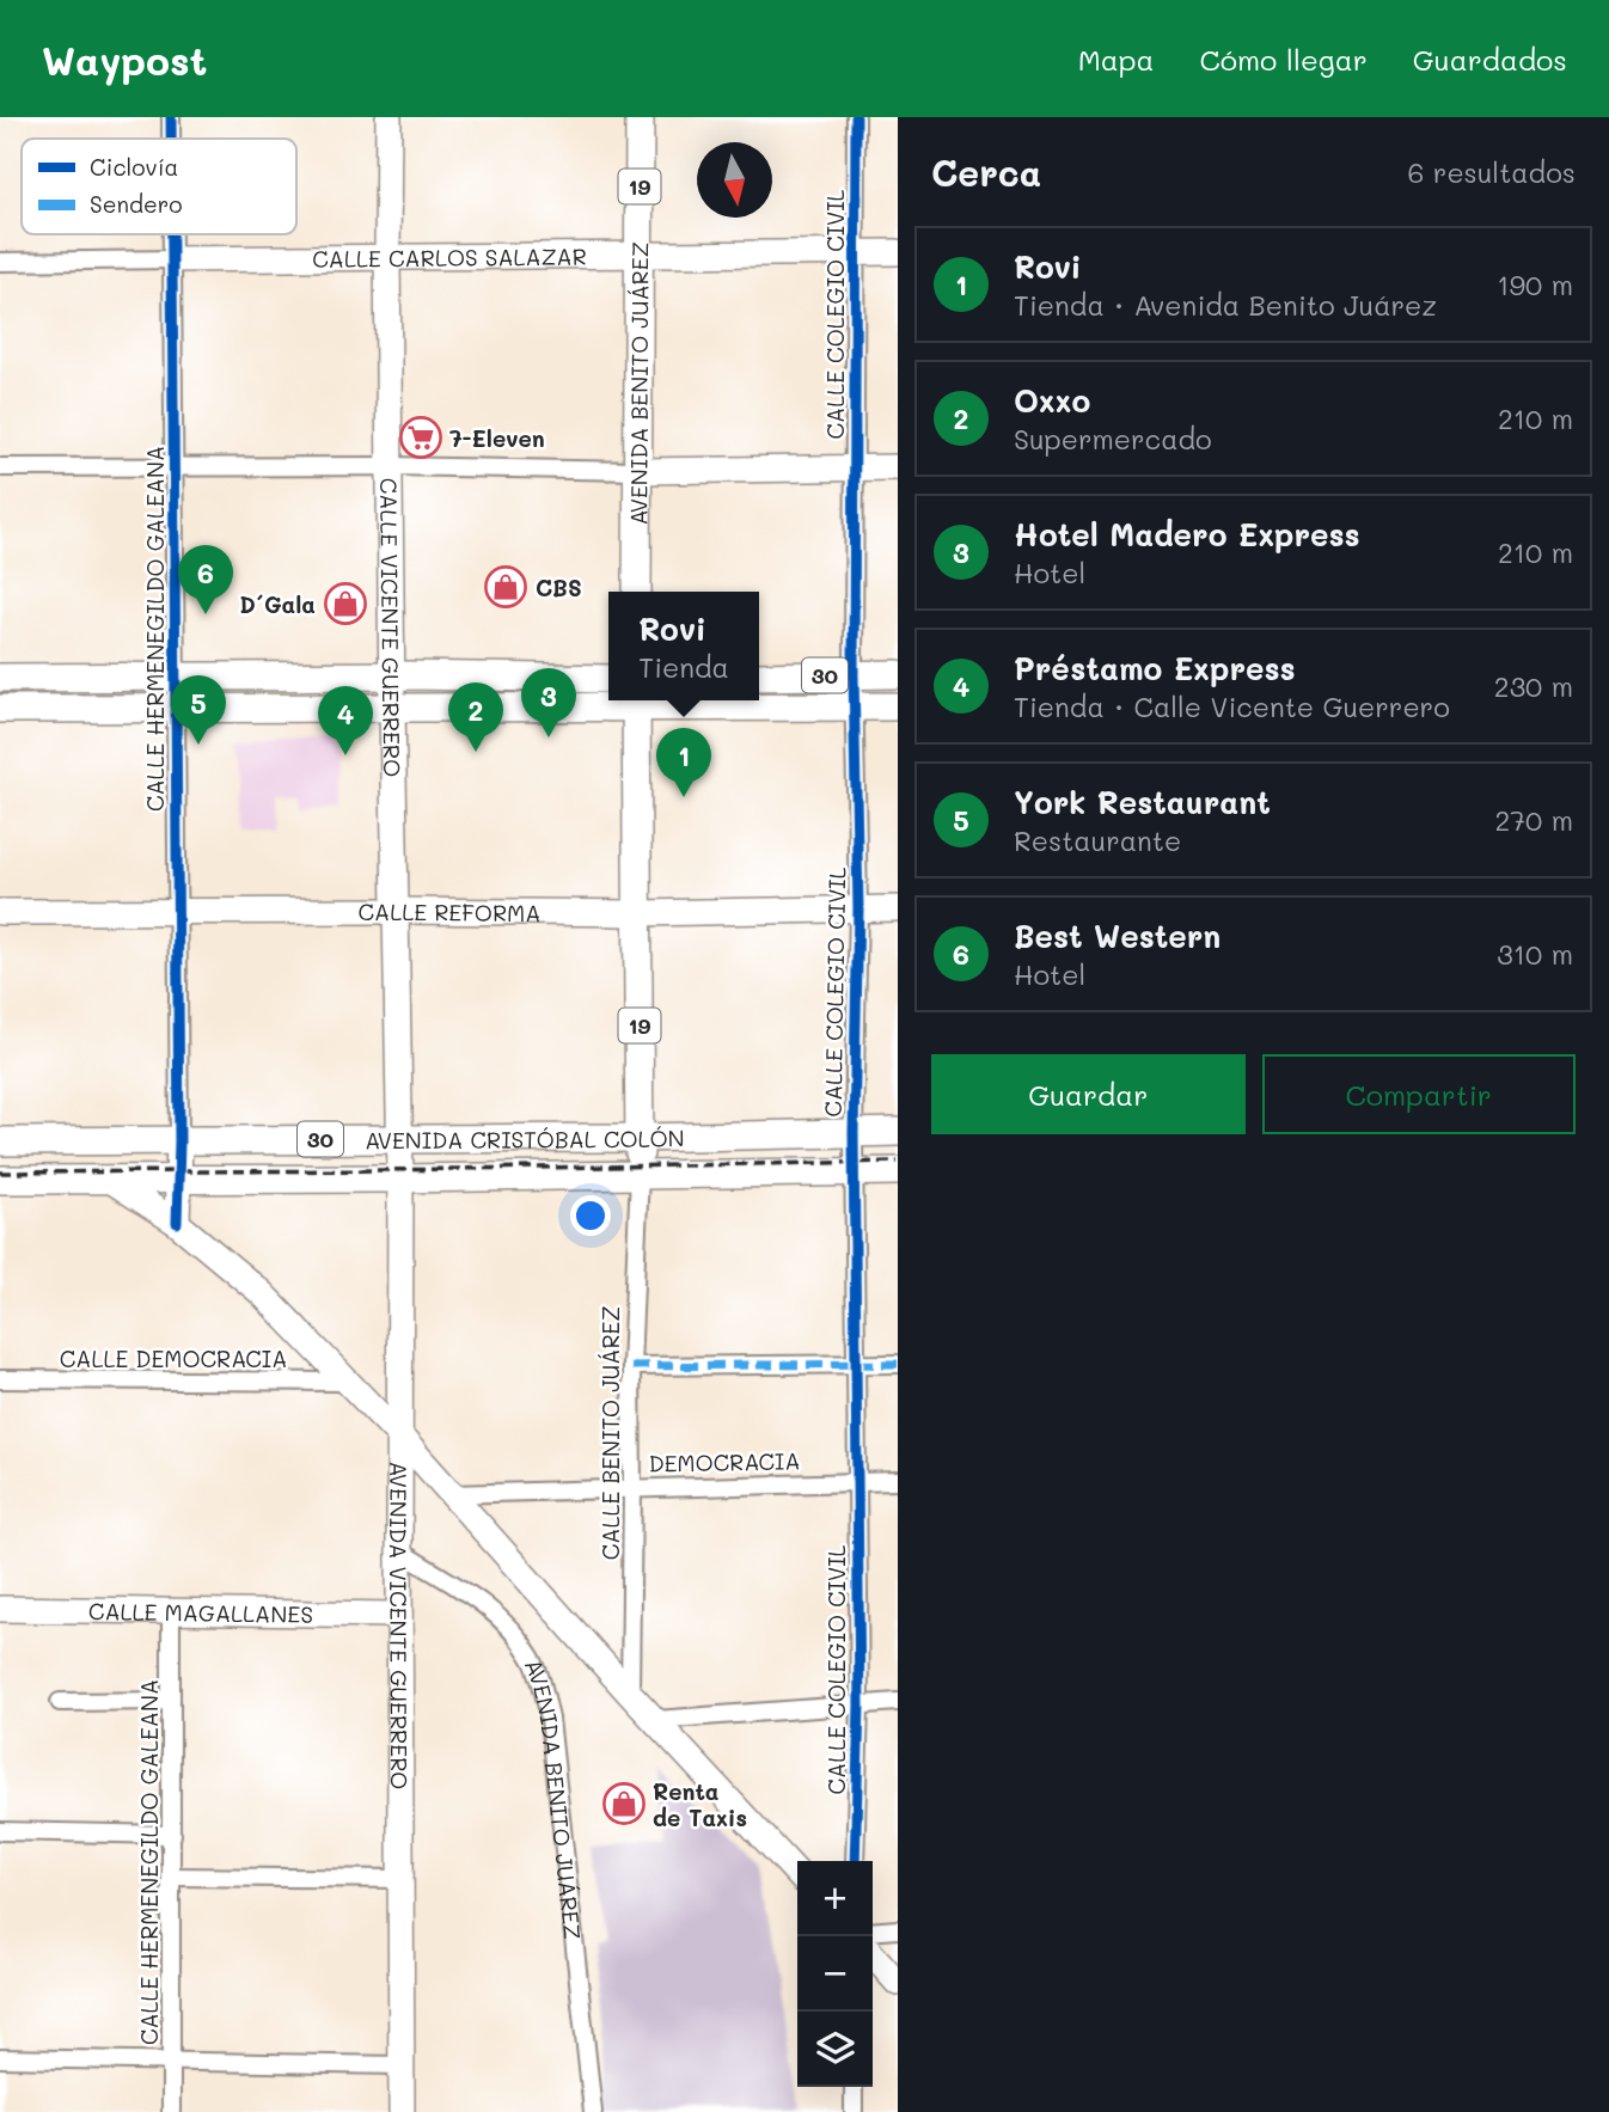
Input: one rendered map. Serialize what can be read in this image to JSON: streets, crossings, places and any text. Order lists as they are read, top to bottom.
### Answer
{
  "streets": {
    "main road": [
      "19",
      "AVENIDA BENITO JUÁREZ",
      "30",
      "AVENIDA CRISTÓBAL COLÓN"
    ],
    "street": [
      "CALLE CARLOS SALAZAR",
      "CALLE COLEGIO CIVIL",
      "CALLE VICENTE GUERRERO",
      "CALLE HERMENEGILDO GALEANA",
      "CALLE REFORMA",
      "CALLE DEMOCRACIA",
      "CALLE BENITO JUÁREZ",
      "DEMOCRACIA",
      "CALLE MAGALLANES",
      "AVENIDA VICENTE GUERRERO"
    ]
  },
  "crossings": [
    ["19", "30"],
    ["19", "CALLE REFORMA"],
    ["19", "AVENIDA CRISTÓBAL COLÓN"],
    ["19", "CALLE BENITO JUÁREZ"],
    ["CALLE CARLOS SALAZAR", "CALLE COLEGIO CIVIL"],
    ["CALLE CARLOS SALAZAR", "AVENIDA BENITO JUÁREZ"],
    ["CALLE CARLOS SALAZAR", "CALLE VICENTE GUERRERO"],
    ["CALLE CARLOS SALAZAR", "CALLE HERMENEGILDO GALEANA"],
    ["CALLE COLEGIO CIVIL", "30"],
    ["CALLE COLEGIO CIVIL", "CALLE REFORMA"],
    ["CALLE COLEGIO CIVIL", "AVENIDA CRISTÓBAL COLÓN"],
    ["CALLE COLEGIO CIVIL", "DEMOCRACIA"],
    ["AVENIDA BENITO JUÁREZ", "AVENIDA VICENTE GUERRERO"],
    ["CALLE VICENTE GUERRERO", "CALLE REFORMA"],
    ["CALLE VICENTE GUERRERO", "AVENIDA CRISTÓBAL COLÓN"],
    ["CALLE VICENTE GUERRERO", "AVENIDA VICENTE GUERRERO"],
    ["CALLE HERMENEGILDO GALEANA", "CALLE REFORMA"],
    ["CALLE HERMENEGILDO GALEANA", "AVENIDA CRISTÓBAL COLÓN"],
    ["CALLE HERMENEGILDO GALEANA", "CALLE MAGALLANES"],
    ["30", "AVENIDA CRISTÓBAL COLÓN"],
    ["AVENIDA CRISTÓBAL COLÓN", "CALLE BENITO JUÁREZ"],
    ["AVENIDA CRISTÓBAL COLÓN", "AVENIDA VICENTE GUERRERO"],
    ["CALLE BENITO JUÁREZ", "DEMOCRACIA"],
    ["CALLE MAGALLANES", "AVENIDA VICENTE GUERRERO"]
  ],
  "places": {
    "supermarket": ["7-Eleven"],
    "shop": ["CBS", "D´Gala", "Renta de Taxis"]
  },
  "legend": ["Ciclovía", "Sendero"],
  "north": "bottom",
  "page": {
    "header": "Waypost",
    "nav": ["Mapa", "Cómo llegar", "Guardados"],
    "heading": ["Cerca", "6 resultados"],
    "list": [
      {
        "mark": "1",
        "name": "Rovi",
        "note": "Tienda · Avenida Benito Juárez",
        "value": "190 m"
      },
      {
        "mark": "2",
        "name": "Oxxo",
        "note": "Supermercado",
        "value": "210 m"
      },
      {
        "mark": "3",
        "name": "Hotel Madero Express",
        "note": "Hotel",
        "value": "210 m"
      },
      {
        "mark": "4",
        "name": "Préstamo Express",
        "note": "Tienda · Calle Vicente Guerrero",
        "value": "230 m"
      },
      {
        "mark": "5",
        "name": "York Restaurant",
        "note": "Restaurante",
        "value": "270 m"
      },
      {
        "mark": "6",
        "name": "Best Western",
        "note": "Hotel",
        "value": "310 m"
      }
    ],
    "pins": [
      "6",
      "3",
      "5",
      "2",
      "4",
      "1"
    ],
    "popup": ["Rovi", "Tienda"],
    "buttons": ["Guardar", "Compartir"],
    "map_buttons": ["+", "−"]
  }
}
